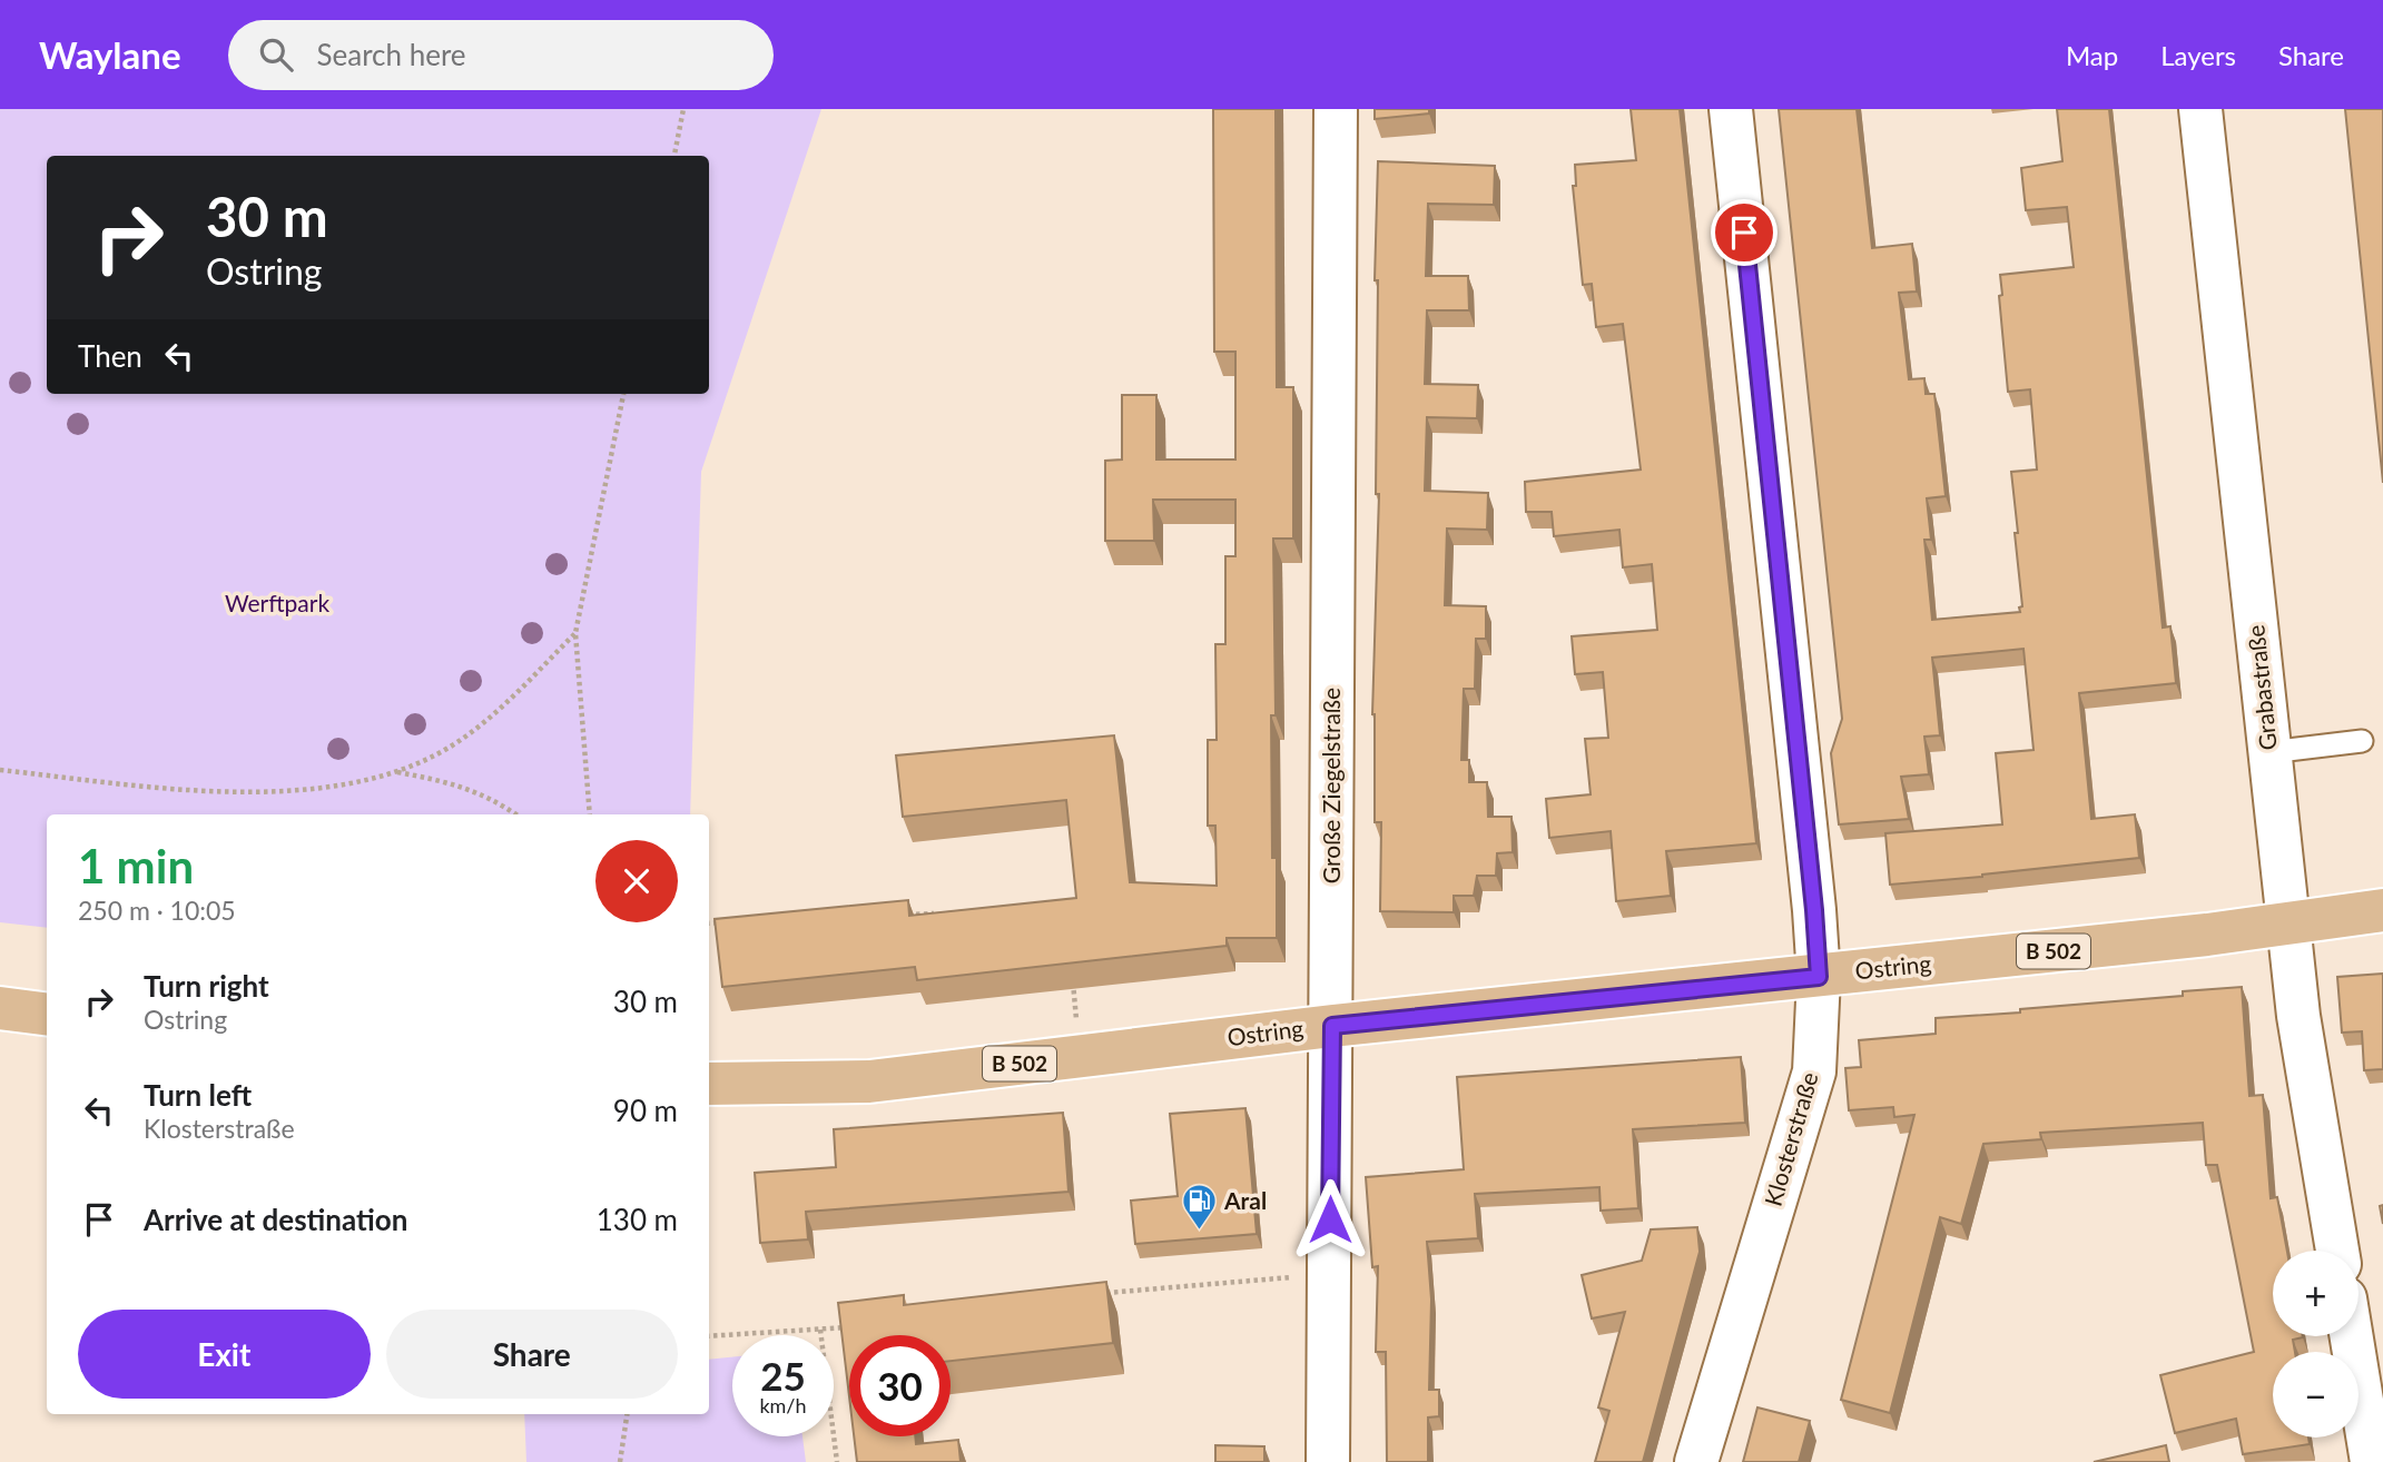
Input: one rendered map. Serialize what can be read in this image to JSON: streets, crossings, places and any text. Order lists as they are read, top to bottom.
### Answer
{
  "streets": {
    "main road": ["B 502", "Ostring"],
    "street": ["Grabastraße", "Große Ziegelstraße", "Klosterstraße"]
  },
  "crossings": [
    ["Grabastraße", "Ostring"],
    ["Große Ziegelstraße", "Ostring"],
    ["Ostring", "Klosterstraße"]
  ],
  "parks": ["Werftpark"],
  "places": {
    "fuel station": ["Aral"]
  },
  "page": {
    "header": "Waylane",
    "search": "Search here",
    "nav": ["Map", "Layers", "Share"],
    "turn": ["30 m", "Ostring"],
    "then": "Then",
    "heading": ["1 min", "250 m · 10:05"],
    "list": [
      {
        "name": "Turn right",
        "note": "Ostring",
        "value": "30 m"
      },
      {
        "name": "Turn left",
        "note": "Klosterstraße",
        "value": "90 m"
      },
      {
        "name": "Arrive at destination",
        "value": "130 m"
      }
    ],
    "map_buttons": ["+", "−"],
    "buttons": ["Exit", "Share"],
    "speed": "25 km/h",
    "limit": "30"
  }
}
